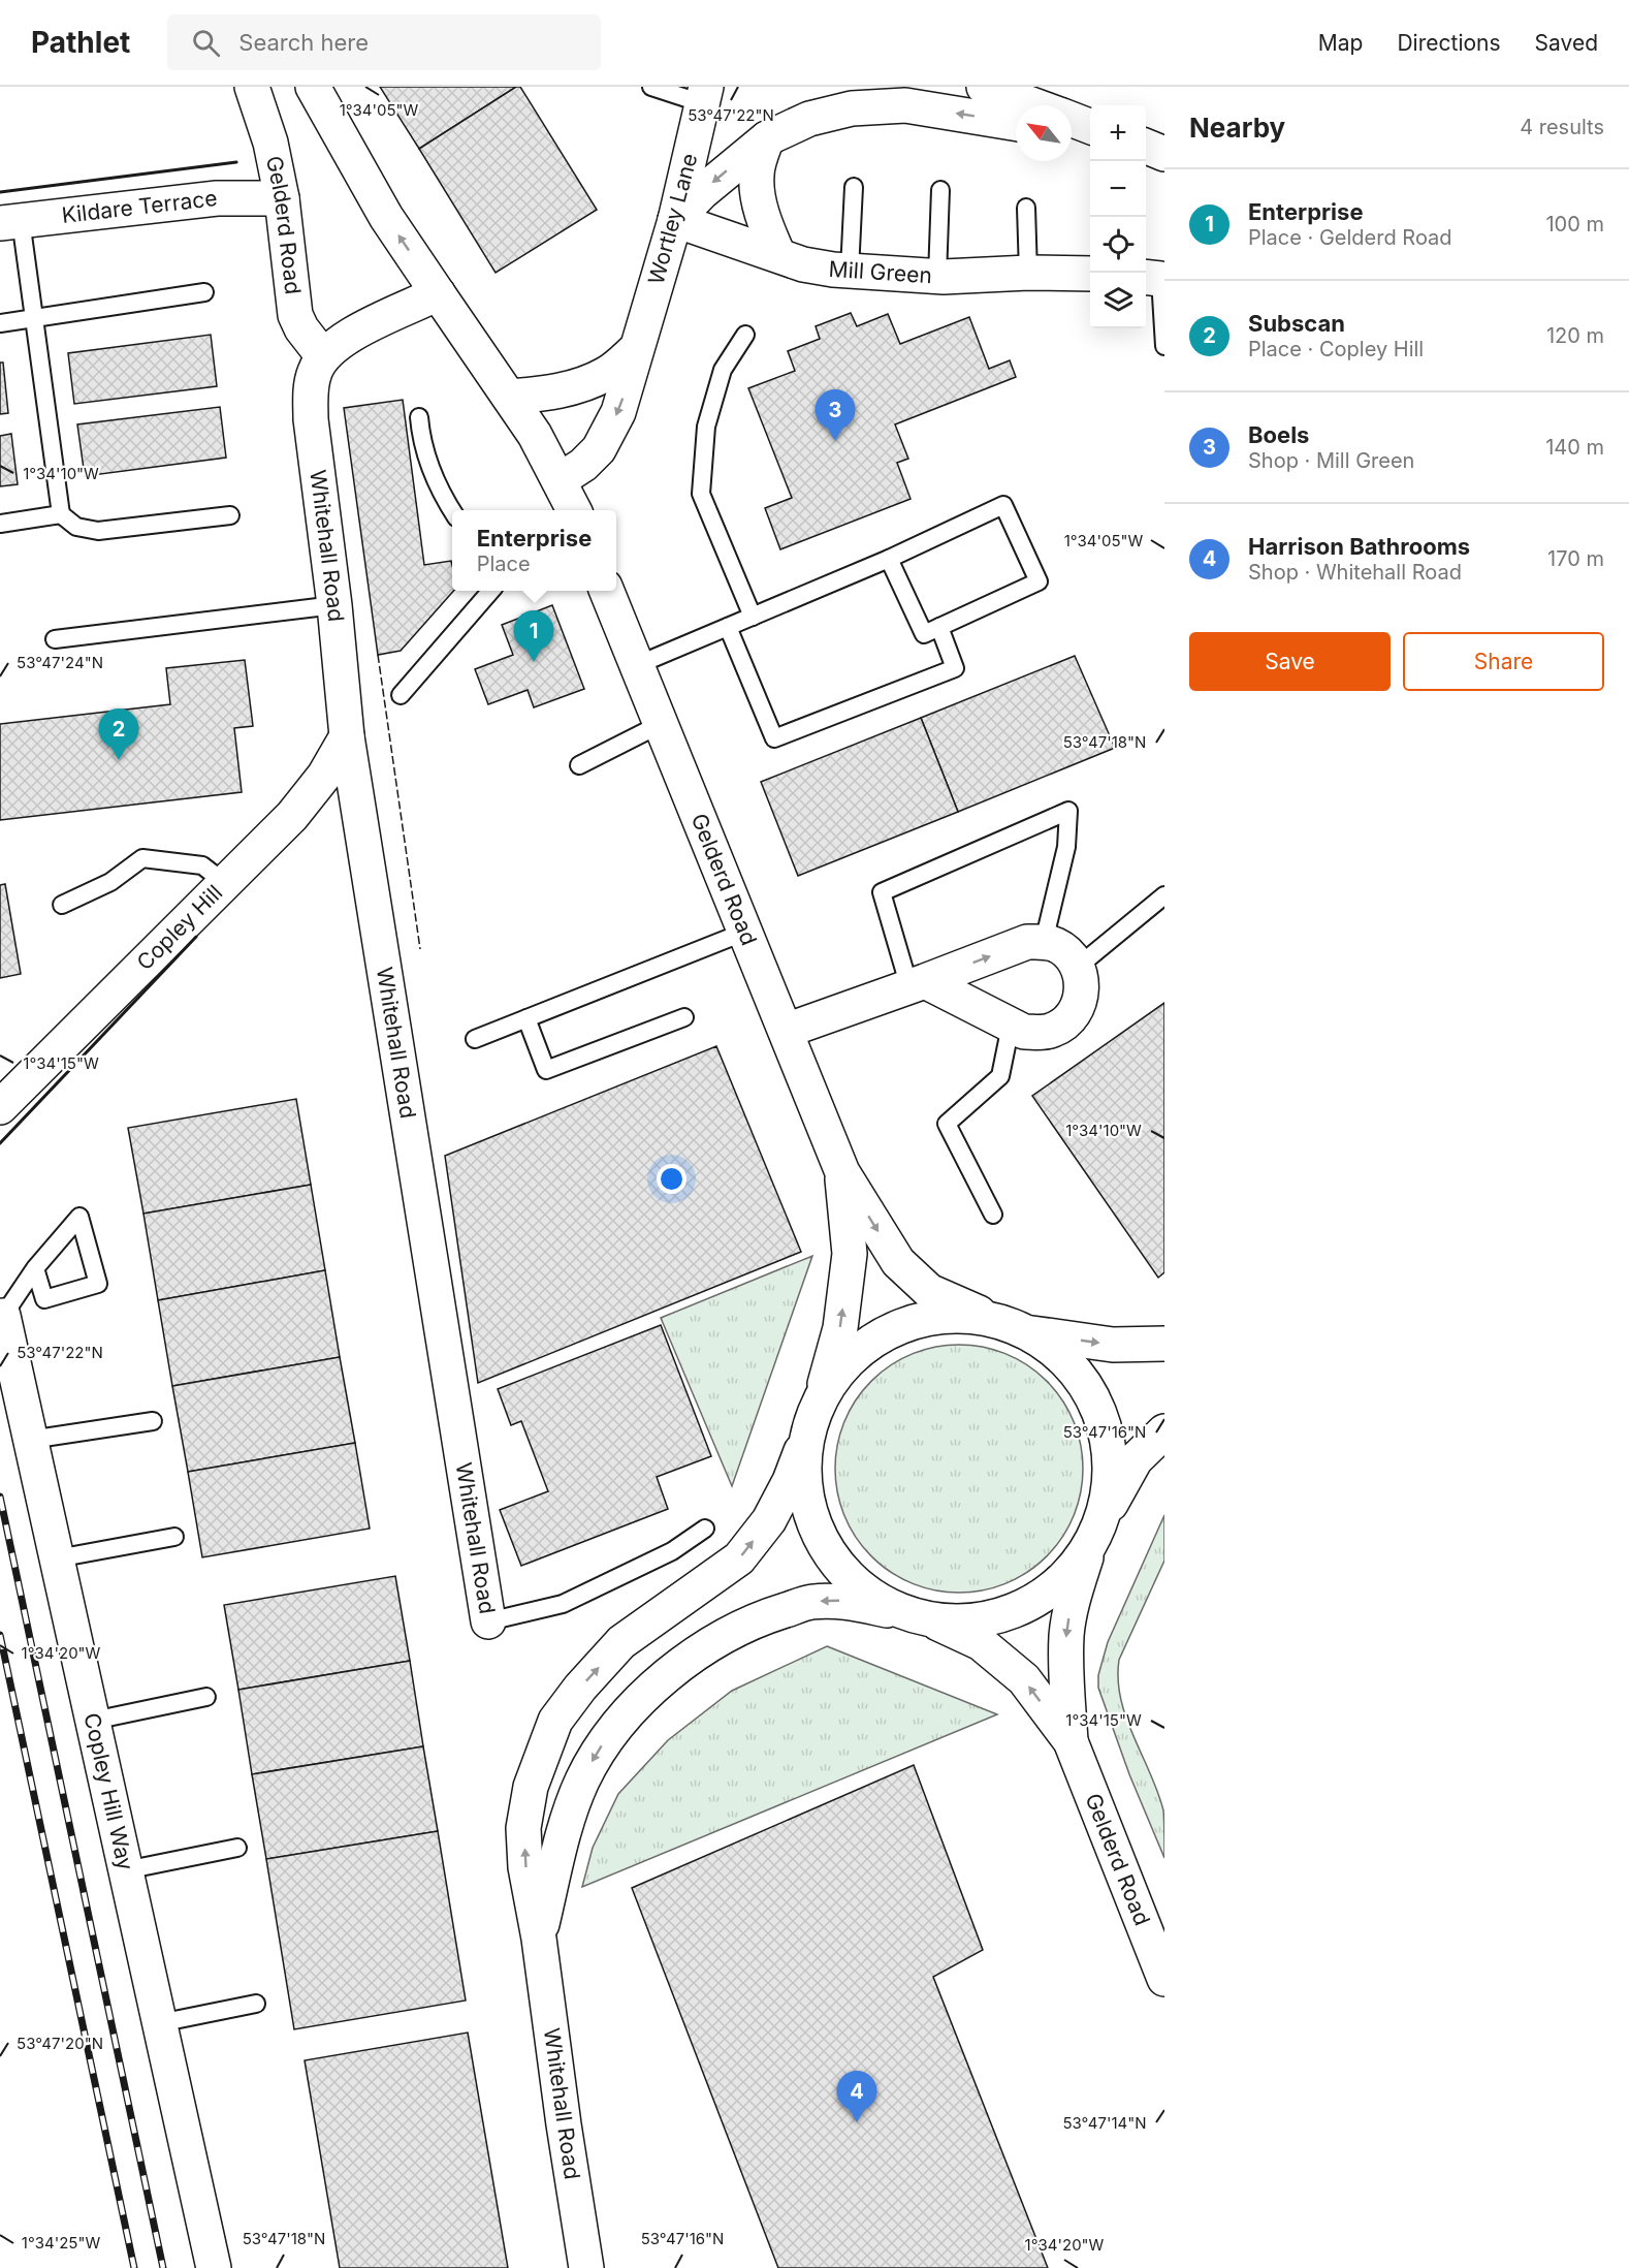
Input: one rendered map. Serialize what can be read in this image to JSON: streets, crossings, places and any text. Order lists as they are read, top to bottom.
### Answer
{
  "streets": {
    "main road": [
      "Kildare Terrace",
      "Wortley Lane",
      "Gelderd Road",
      "Mill Green",
      "Whitehall Road",
      "Copley Hill",
      "Copley Hill Way"
    ]
  },
  "crossings": [
    ["Kildare Terrace", "Gelderd Road"],
    ["Wortley Lane", "Mill Green"],
    ["Gelderd Road", "Whitehall Road"],
    ["Whitehall Road", "Copley Hill"]
  ],
  "one_way": ["Wortley Lane"],
  "north": "top left",
  "page": {
    "header": "Pathlet",
    "search": "Search here",
    "nav": ["Map", "Directions", "Saved"],
    "heading": ["Nearby", "4 results"],
    "map_buttons": ["+", "−"],
    "list": [
      {
        "mark": "1",
        "name": "Enterprise",
        "note": "Place · Gelderd Road",
        "value": "100 m"
      },
      {
        "mark": "2",
        "name": "Subscan",
        "note": "Place · Copley Hill",
        "value": "120 m"
      },
      {
        "mark": "3",
        "name": "Boels",
        "note": "Shop · Mill Green",
        "value": "140 m"
      },
      {
        "mark": "4",
        "name": "Harrison Bathrooms",
        "note": "Shop · Whitehall Road",
        "value": "170 m"
      }
    ],
    "pins": [
      "3",
      "1",
      "2",
      "4"
    ],
    "popup": ["Enterprise", "Place"],
    "buttons": ["Save", "Share"]
  },
  "coordinates": [
    "1°34'05\"W",
    "53°47'22\"N",
    "1°34'10\"W",
    "53°47'24\"N",
    "53°47'18\"N",
    "1°34'15\"W",
    "53°47'16\"N",
    "1°34'20\"W",
    "53°47'20\"N",
    "53°47'14\"N",
    "1°34'25\"W"
  ]
}
